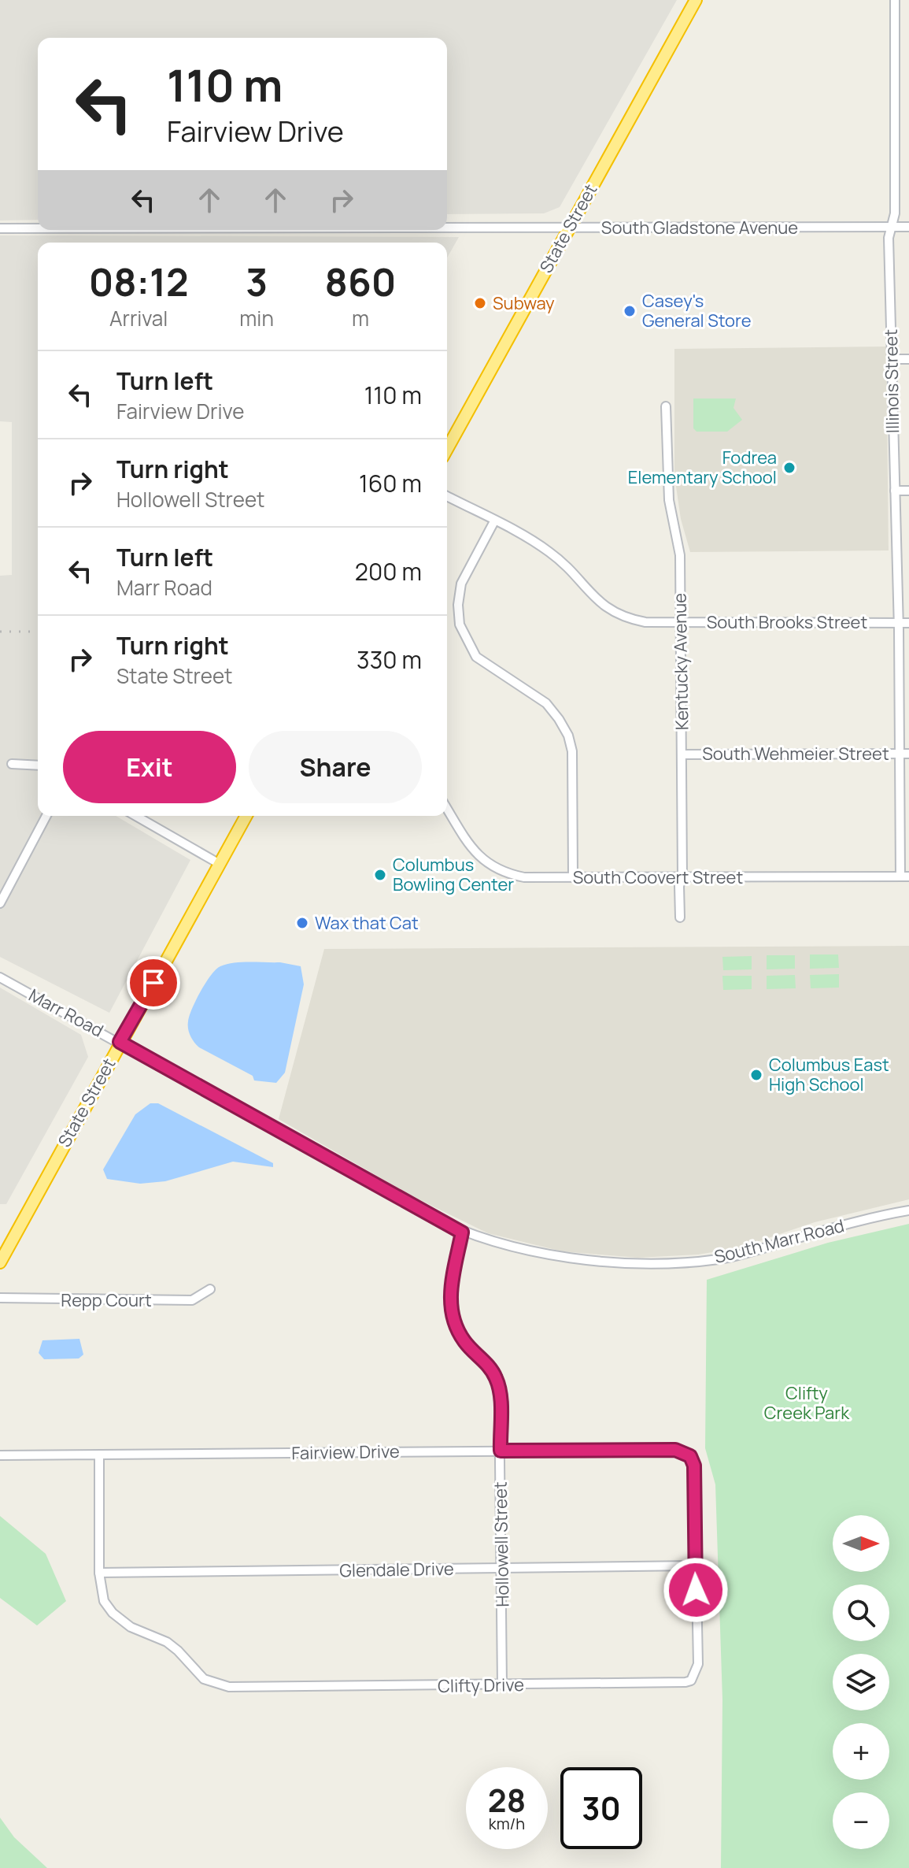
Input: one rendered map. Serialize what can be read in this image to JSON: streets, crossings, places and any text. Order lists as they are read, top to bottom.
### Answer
{
  "streets": {
    "highway": ["State Street"],
    "street": [
      "South Gladstone Avenue",
      "Illinois Street",
      "South Brooks Street",
      "Kentucky Avenue",
      "South Wehmeier Street",
      "South Coovert Street",
      "Marr Road",
      "South Marr Road",
      "Repp Court",
      "Fairview Drive",
      "Hollowell Street",
      "Glendale Drive",
      "Clifty Drive"
    ]
  },
  "crossings": [
    ["South Gladstone Avenue", "State Street"],
    ["South Gladstone Avenue", "Illinois Street"],
    ["State Street", "Marr Road"],
    ["Illinois Street", "South Brooks Street"],
    ["Illinois Street", "South Wehmeier Street"],
    ["Illinois Street", "South Coovert Street"],
    ["South Brooks Street", "Kentucky Avenue"],
    ["Kentucky Avenue", "South Wehmeier Street"],
    ["Kentucky Avenue", "South Coovert Street"],
    ["Marr Road", "South Marr Road"],
    ["Marr Road", "Hollowell Street"],
    ["South Marr Road", "Hollowell Street"],
    ["Fairview Drive", "Hollowell Street"],
    ["Fairview Drive", "Clifty Drive"],
    ["Hollowell Street", "Glendale Drive"],
    ["Hollowell Street", "Clifty Drive"],
    ["Glendale Drive", "Clifty Drive"]
  ],
  "parks": ["Clifty Creek Park"],
  "places": [
    "Subway",
    "Casey's General Store",
    "Fodrea Elementary School",
    "Columbus Bowling Center",
    "Wax that Cat",
    "Columbus East High School"
  ],
  "north": "right",
  "page": {
    "turn": ["110 m", "Fairview Drive"],
    "eta": [
      "08:12",
      "Arrival",
      "3",
      "min",
      "860",
      "m"
    ],
    "list": [
      {
        "name": "Turn left",
        "note": "Fairview Drive",
        "value": "110 m"
      },
      {
        "name": "Turn right",
        "note": "Hollowell Street",
        "value": "160 m"
      },
      {
        "name": "Turn left",
        "note": "Marr Road",
        "value": "200 m"
      },
      {
        "name": "Turn right",
        "note": "State Street",
        "value": "330 m"
      }
    ],
    "buttons": ["Exit", "Share"],
    "map_buttons": ["+", "−"],
    "speed": "28 km/h",
    "limit": "30"
  }
}
